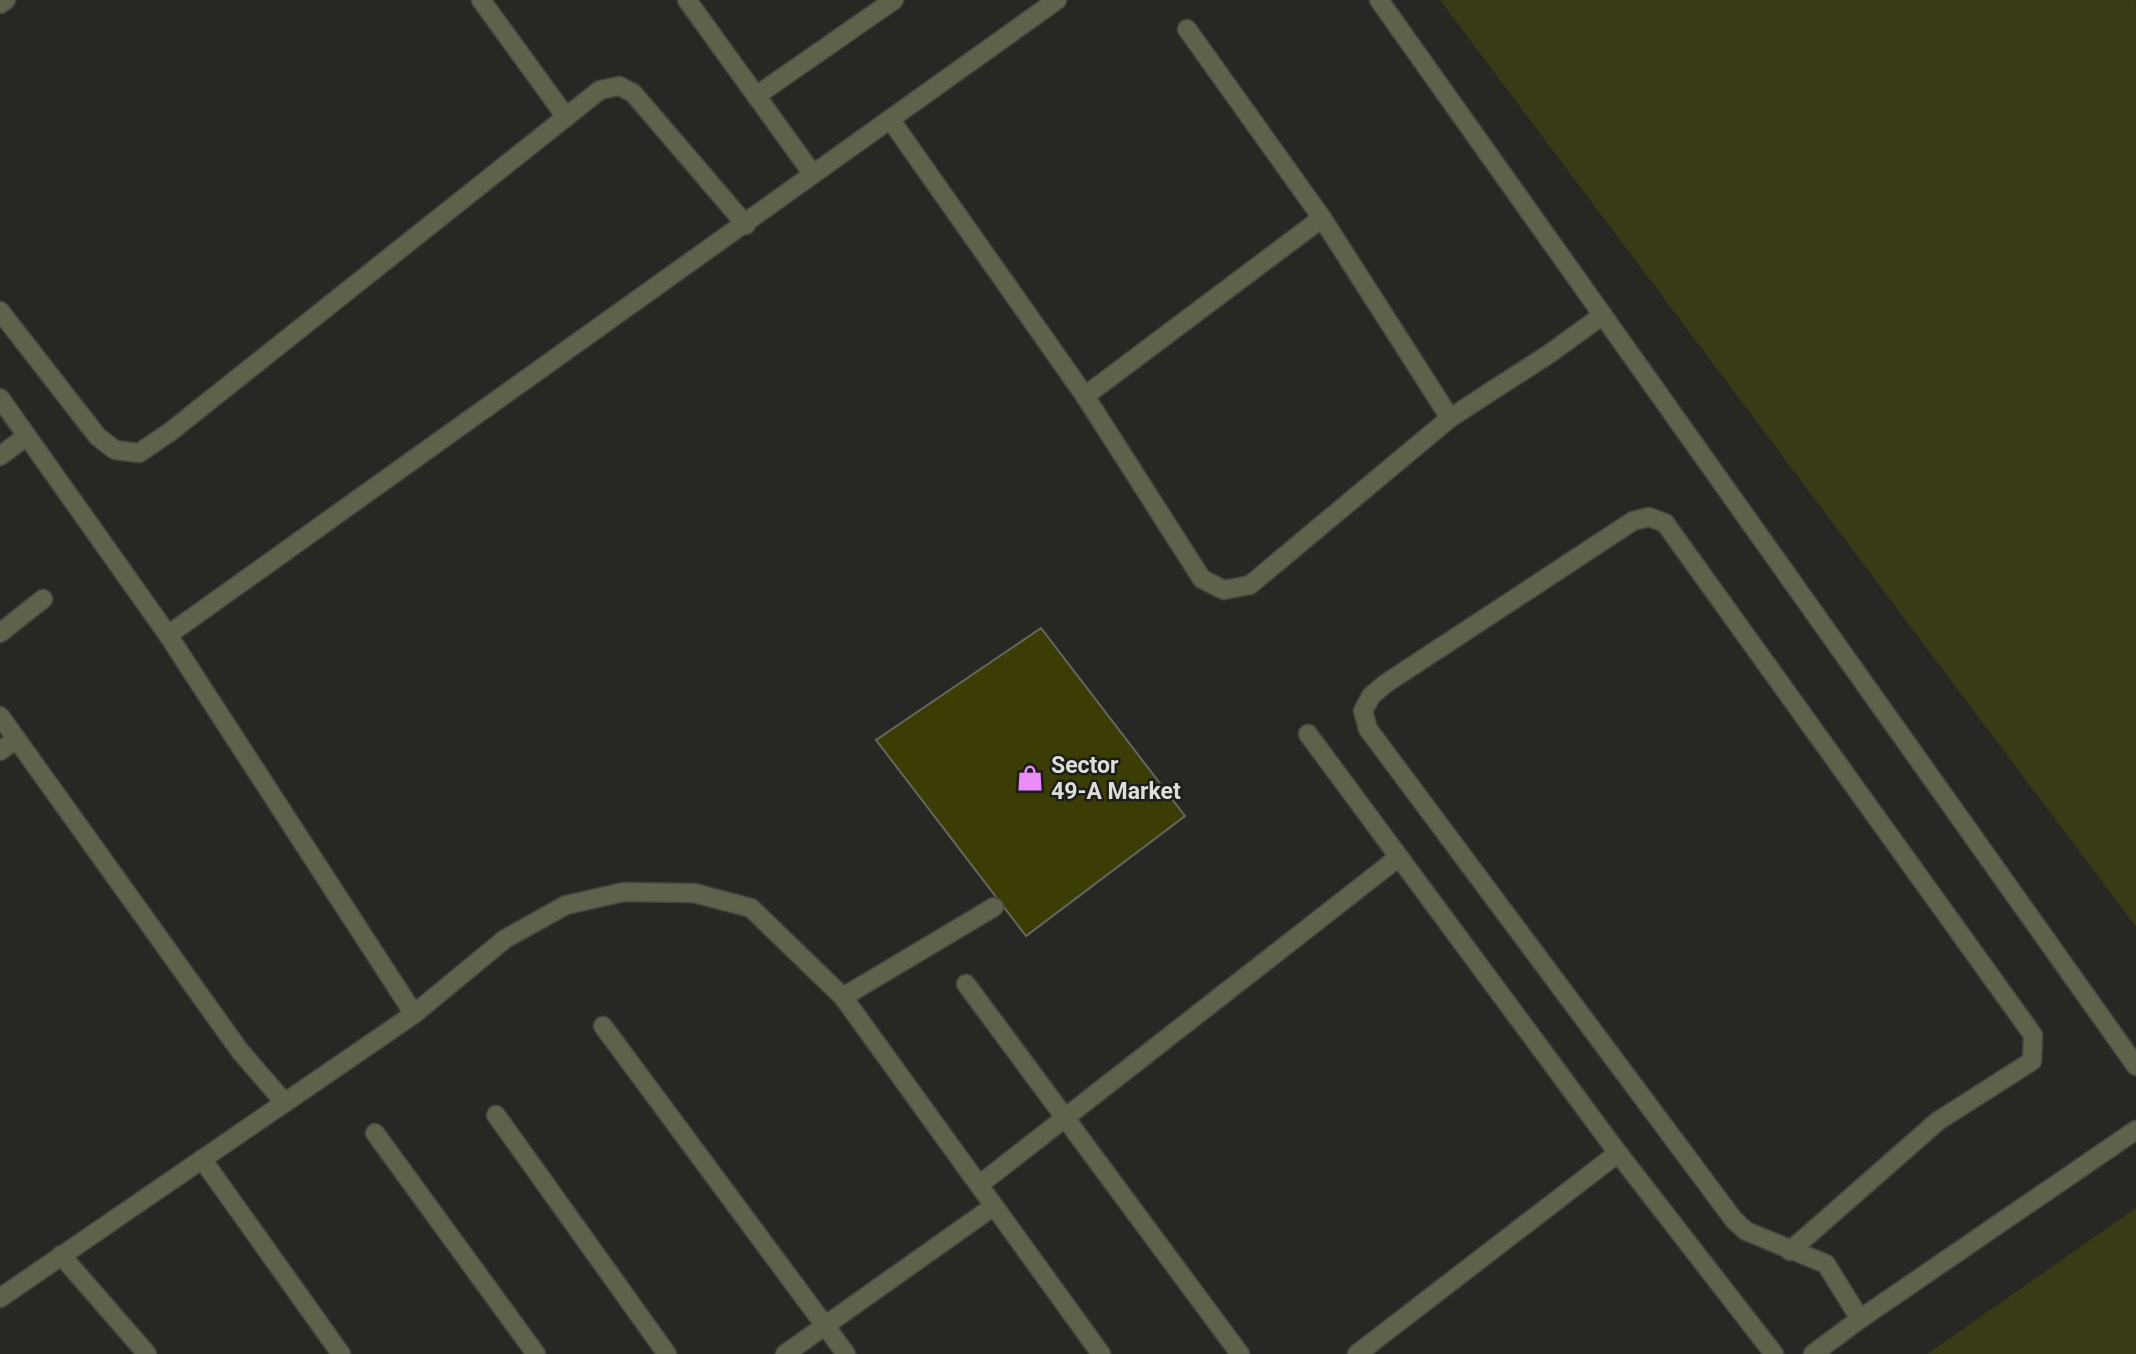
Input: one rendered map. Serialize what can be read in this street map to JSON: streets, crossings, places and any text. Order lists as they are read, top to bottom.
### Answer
{
  "places": {
    "shop": ["Sector 49-A Market"]
  }
}
